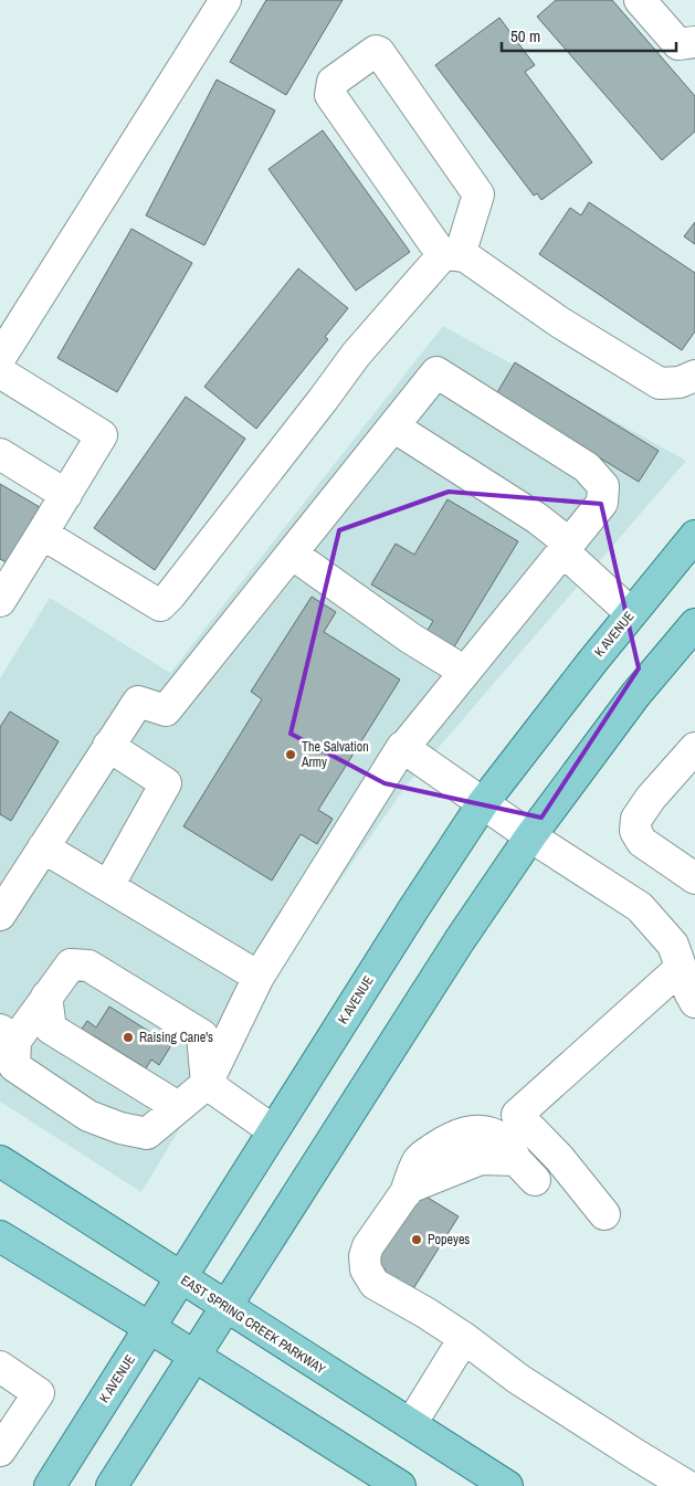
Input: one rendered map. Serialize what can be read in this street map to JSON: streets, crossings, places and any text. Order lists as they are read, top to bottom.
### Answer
{
  "streets": {
    "main road": ["K AVENUE", "EAST SPRING CREEK PARKWAY"]
  },
  "crossings": [
    ["K AVENUE", "EAST SPRING CREEK PARKWAY"]
  ],
  "places": ["The Salvation Army", "Raising Cane's", "Popeyes"],
  "scale_bar": "50 m"
}
